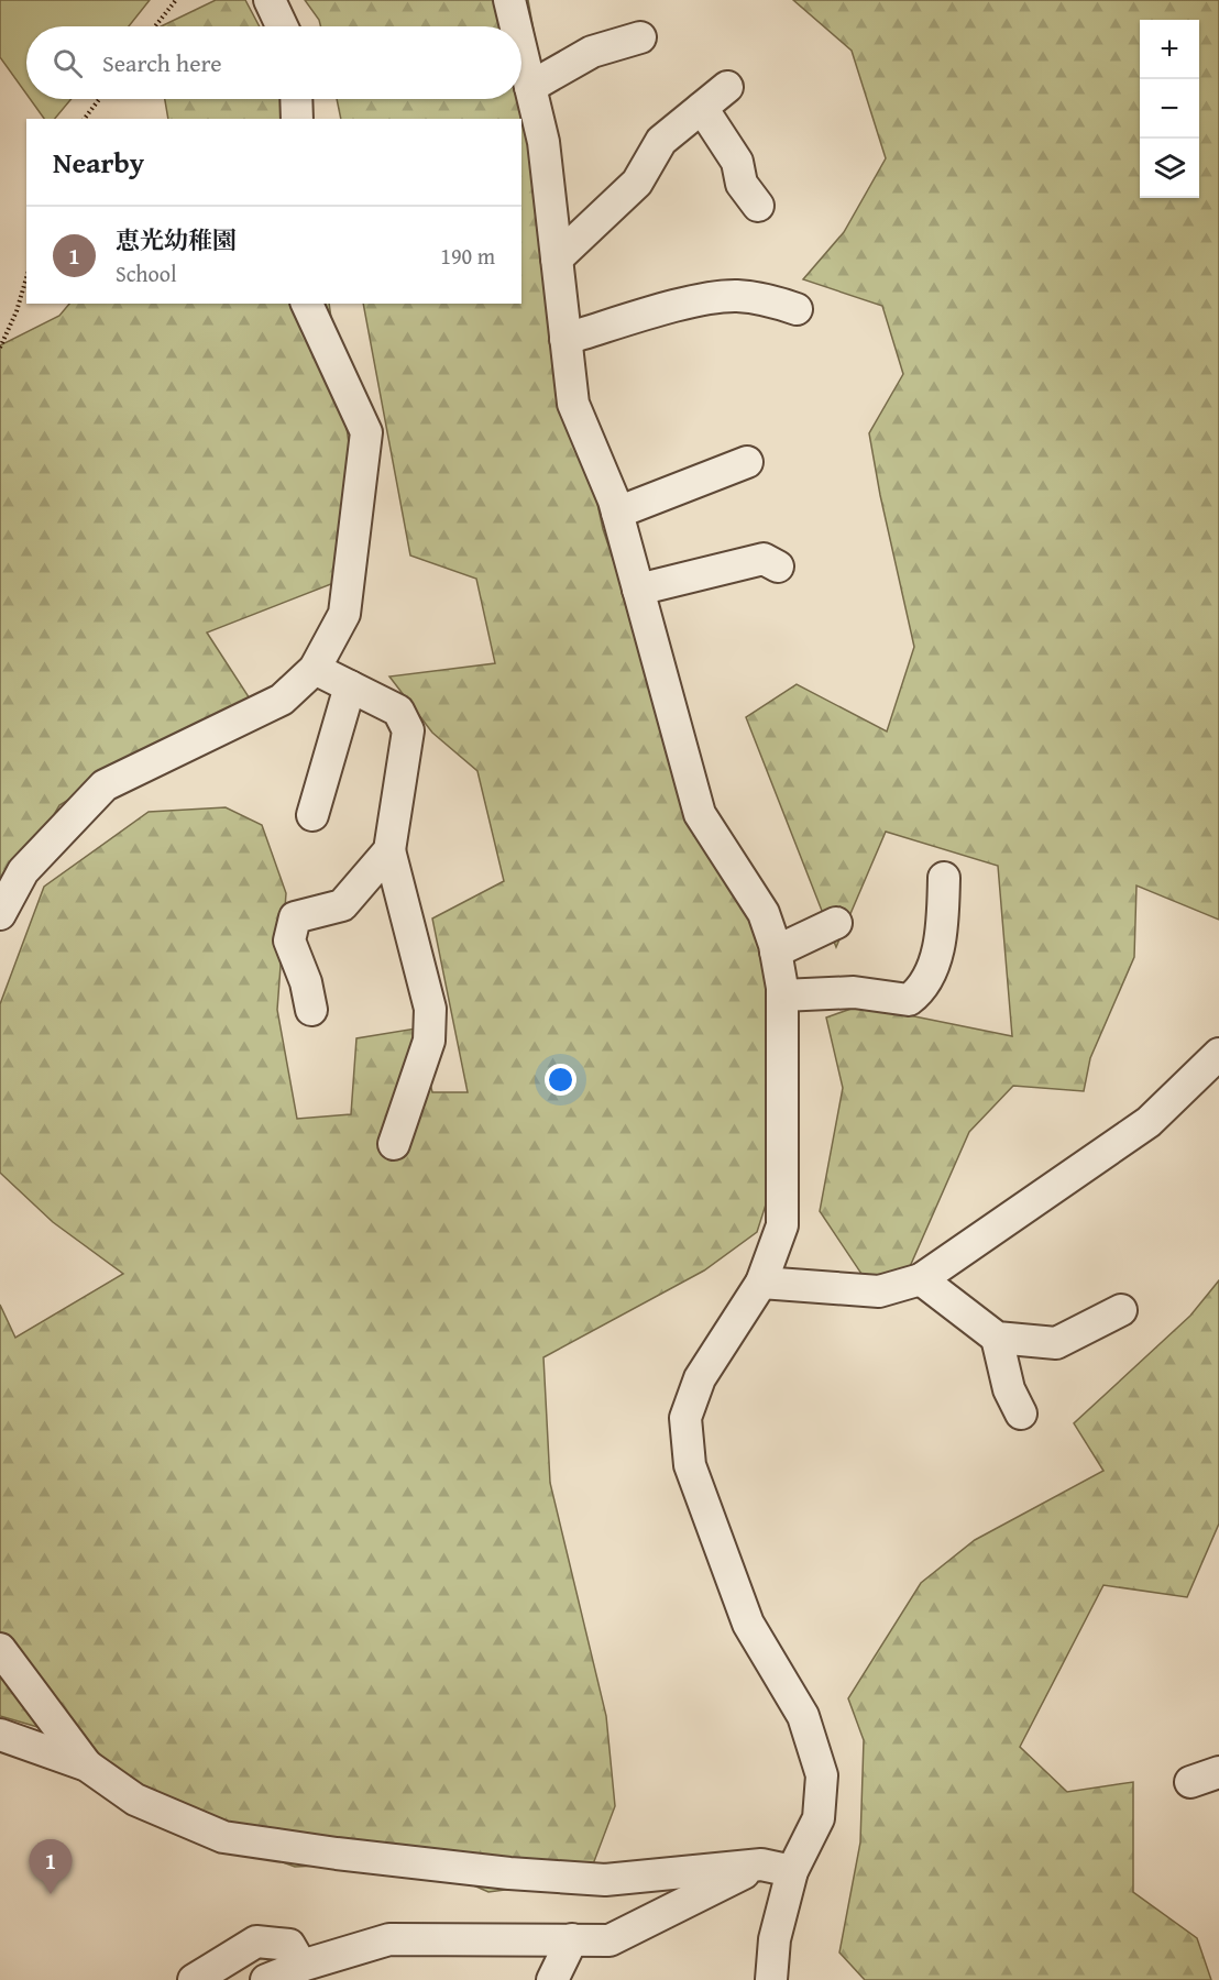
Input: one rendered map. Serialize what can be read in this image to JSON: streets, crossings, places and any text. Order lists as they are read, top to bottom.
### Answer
{
  "page": {
    "map_buttons": ["+", "−"],
    "search": "Search here",
    "heading": "Nearby",
    "list": [
      {
        "mark": "1",
        "name": "恵光幼稚園",
        "note": "School",
        "value": "190 m"
      }
    ],
    "pins": "1"
  }
}
